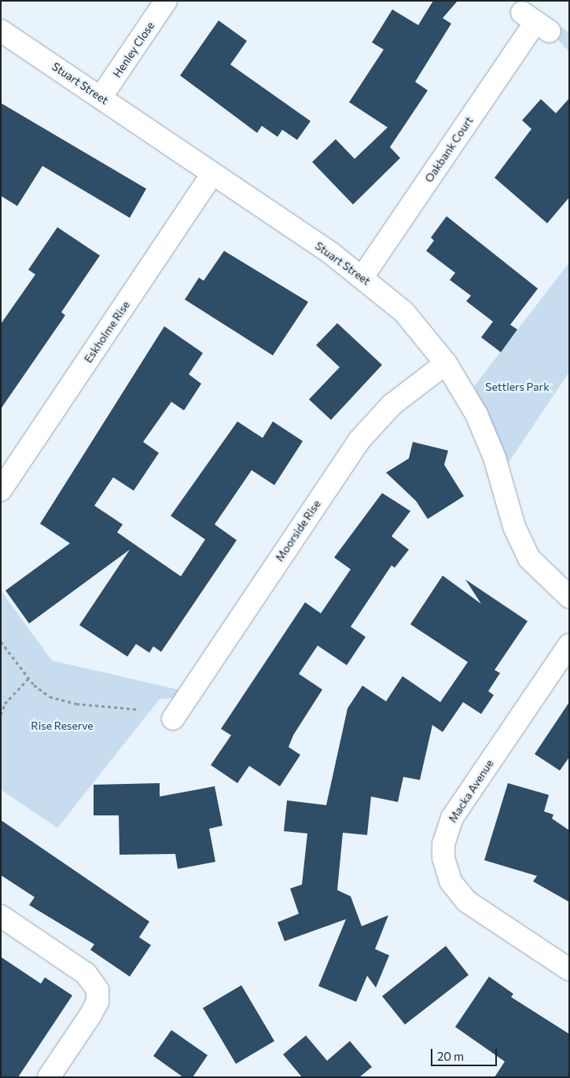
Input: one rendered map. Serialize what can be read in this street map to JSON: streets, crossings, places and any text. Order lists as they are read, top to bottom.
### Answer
{
  "streets": {
    "street": [
      "Henley Close",
      "Stuart Street",
      "Oakbank Court",
      "Eskholme Rise",
      "Moorside Rise",
      "Macka Avenue"
    ]
  },
  "crossings": [
    ["Henley Close", "Stuart Street"],
    ["Stuart Street", "Oakbank Court"],
    ["Stuart Street", "Eskholme Rise"],
    ["Stuart Street", "Moorside Rise"]
  ],
  "parks": ["Settlers Park", "Rise Reserve"],
  "scale_bar": "20 m"
}
